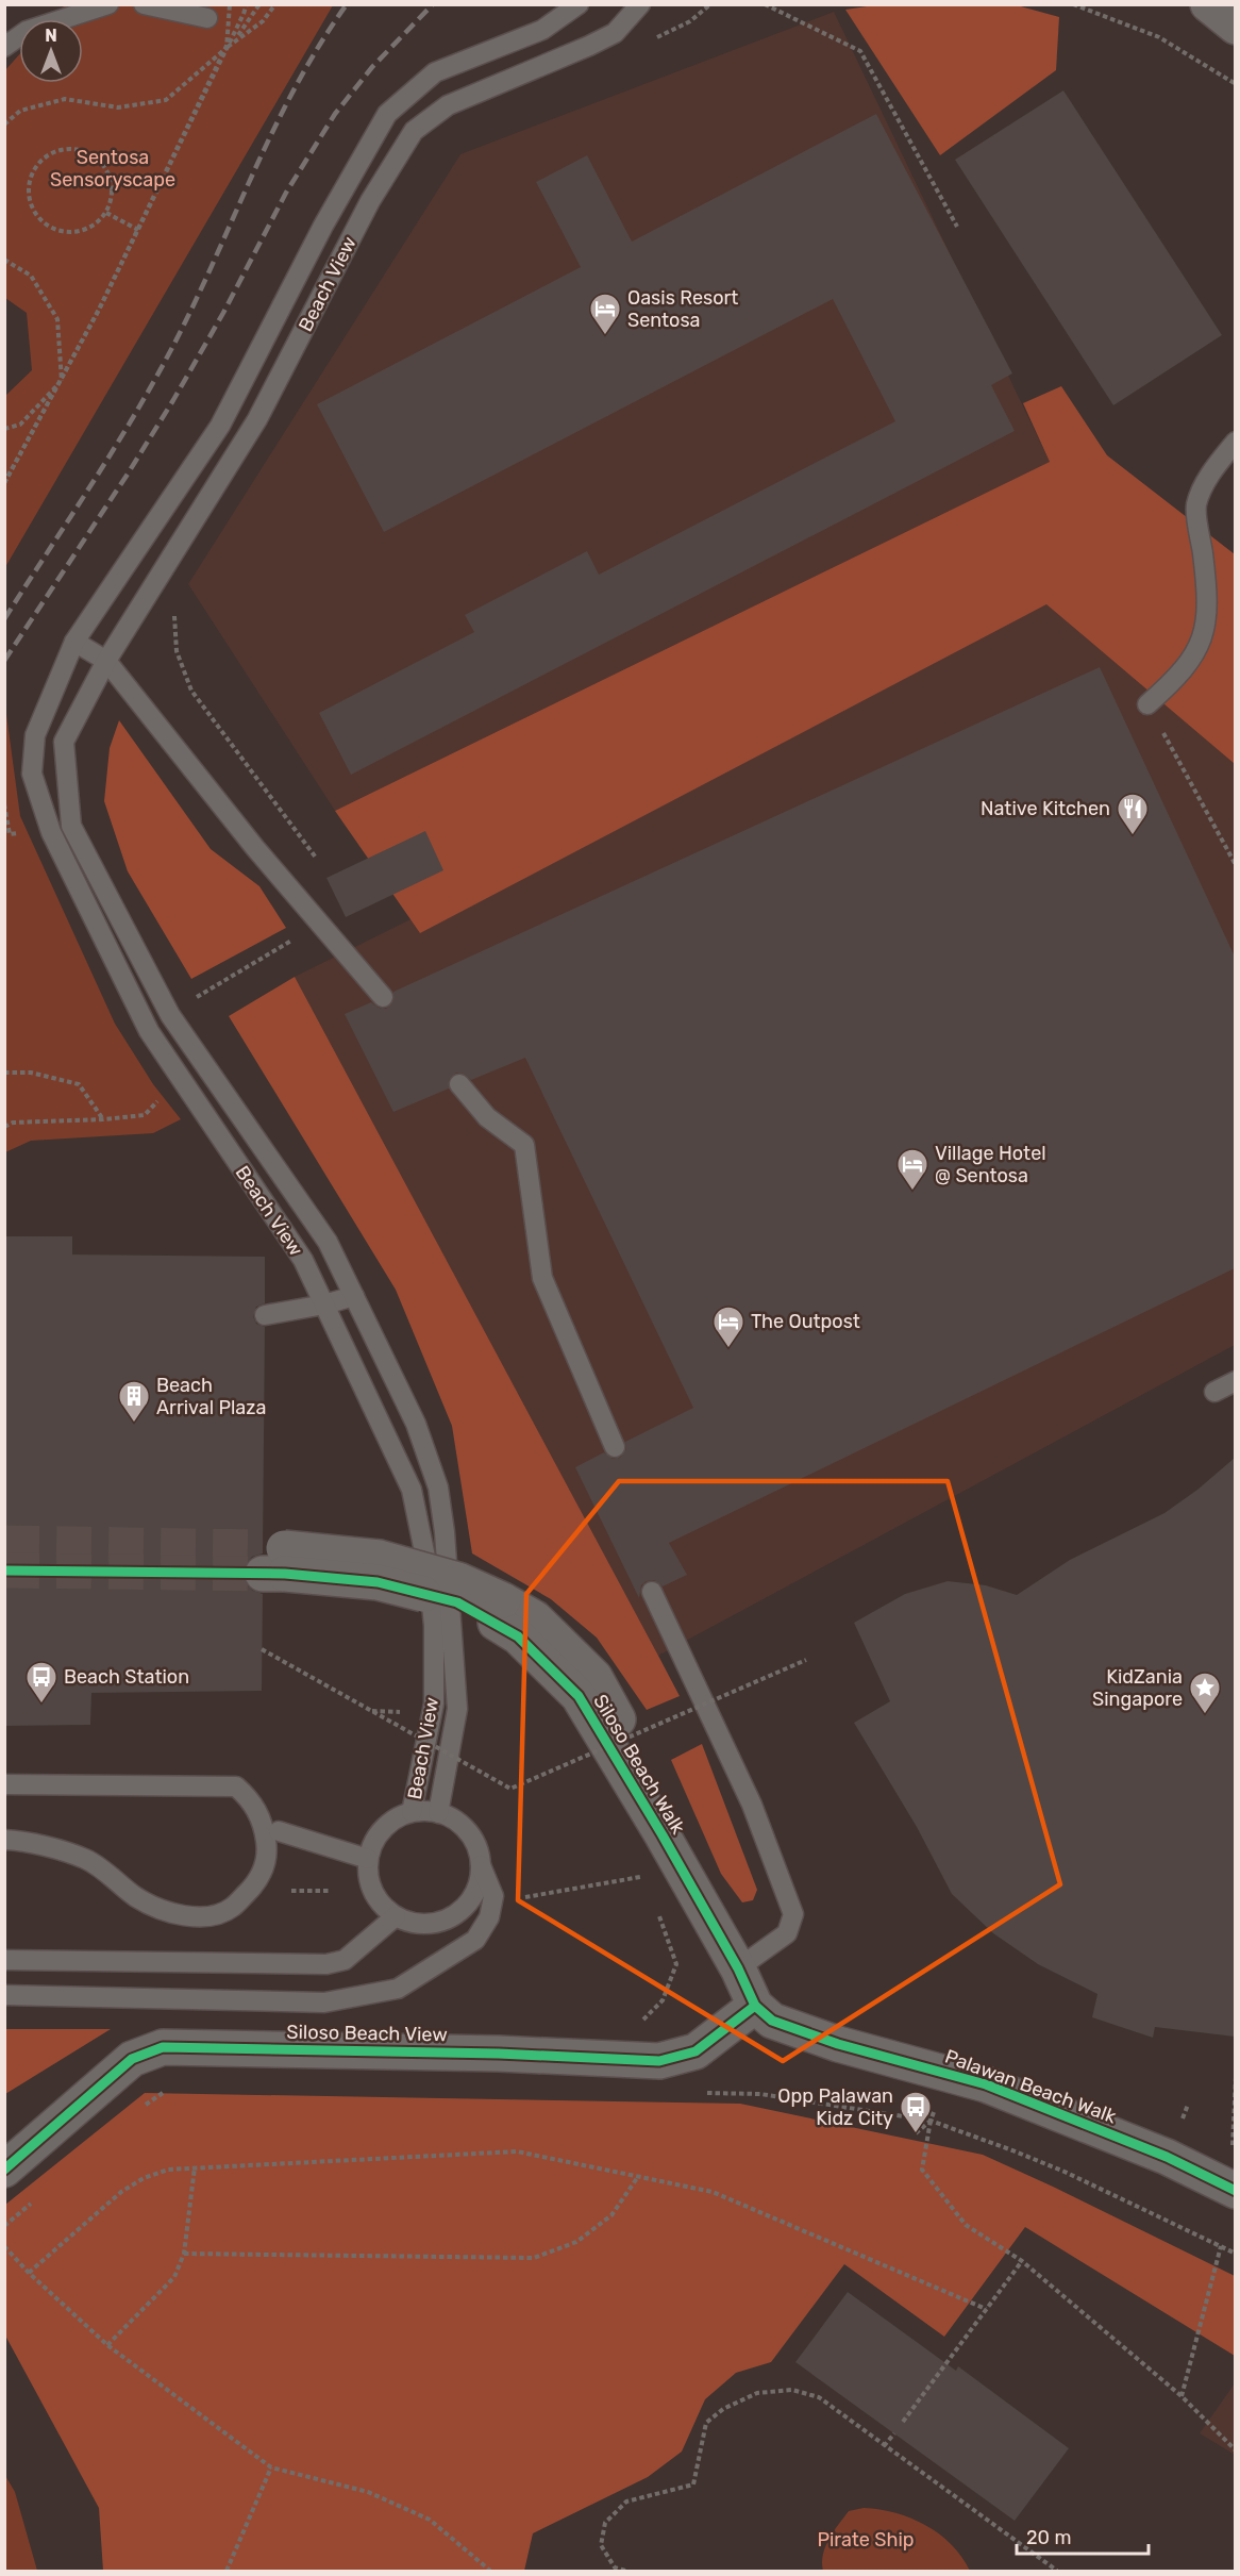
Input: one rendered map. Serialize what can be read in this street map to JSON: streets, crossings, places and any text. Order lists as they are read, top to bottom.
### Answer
{
  "streets": {
    "street": ["Siloso Beach Walk", "Siloso Beach View", "Palawan Beach Walk"],
    "lane": ["Beach View"]
  },
  "crossings": [
    ["Siloso Beach Walk", "Siloso Beach View"],
    ["Siloso Beach Walk", "Palawan Beach Walk"],
    ["Siloso Beach View", "Palawan Beach Walk"]
  ],
  "parks": ["Sentosa Sensoryscape", "Pirate Ship"],
  "places": {
    "hotel": ["Oasis Resort Sentosa", "Village Hotel @ Sentosa", "The Outpost"],
    "restaurant": ["Native Kitchen"],
    "building": ["Beach Arrival Plaza"],
    "bus stop": ["Beach Station", "Opp Palawan Kidz City"],
    "place": ["KidZania Singapore"]
  },
  "scale_bar": "20 m",
  "north": "top"
}
